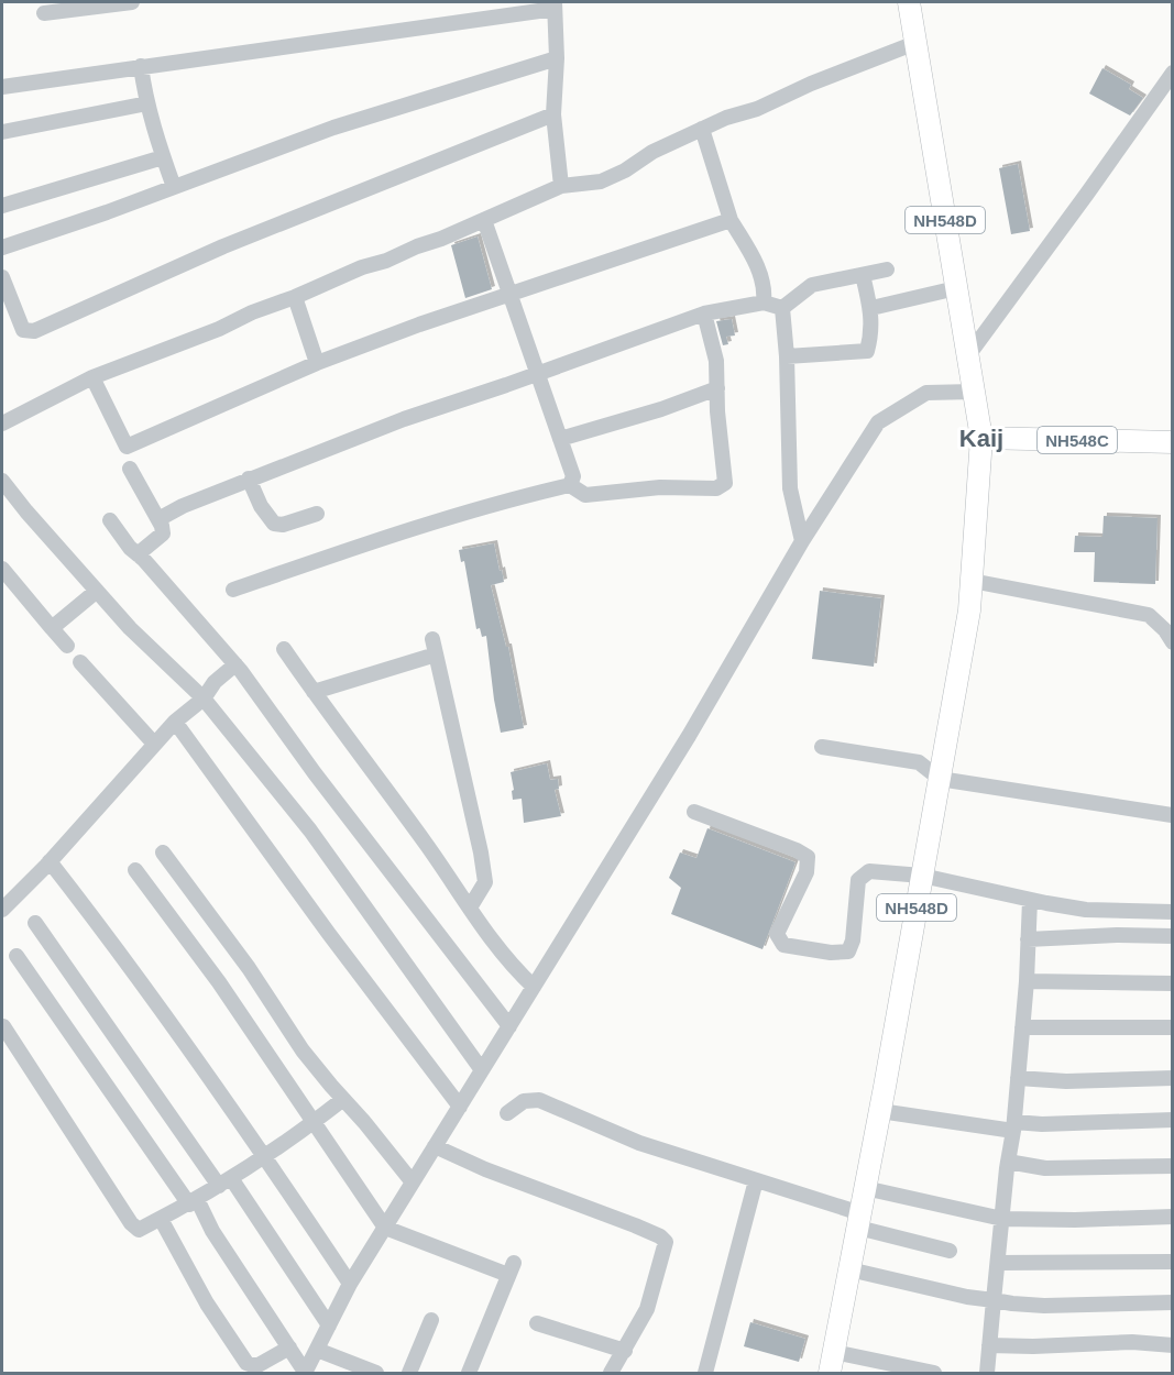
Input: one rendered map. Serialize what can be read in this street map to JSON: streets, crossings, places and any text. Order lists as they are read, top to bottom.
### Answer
{
  "streets": {
    "highway": ["NH548D", "NH548C"]
  },
  "crossings": [
    ["NH548D", "NH548C"]
  ],
  "districts": ["Kaij"]
}
